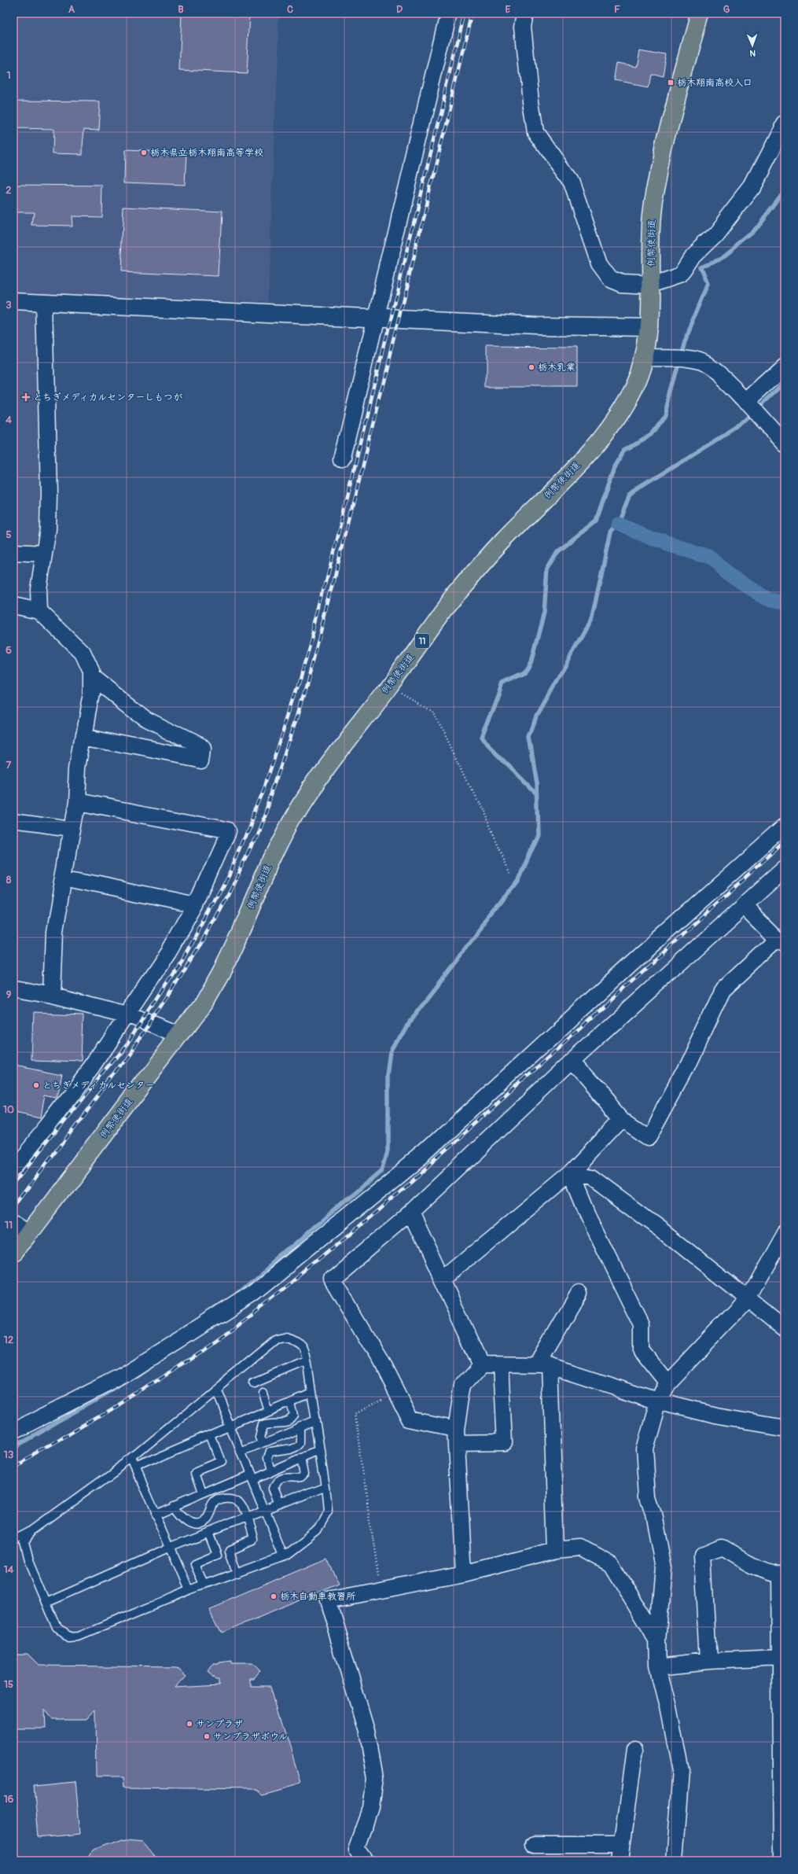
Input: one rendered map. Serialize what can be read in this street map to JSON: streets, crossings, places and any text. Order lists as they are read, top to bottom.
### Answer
{
  "streets": {
    "main road": ["例幣使街道", "11"]
  },
  "places": {
    "transit": ["栃木翔南高校入口"],
    "other": [
      "栃木県立栃木翔南高等学校",
      "栃木乳業",
      "とちぎメディカルセンター",
      "栃木自動車教習所",
      "サンプラザ",
      "サンプラザボウル"
    ],
    "health": ["とちぎメディカルセンターしもつが"]
  },
  "north": "bottom",
  "grid": {
    "columns": [
      "A",
      "B",
      "C",
      "D",
      "E",
      "F",
      "G"
    ],
    "rows": [
      "1",
      "2",
      "3",
      "4",
      "5",
      "6",
      "7",
      "8",
      "9",
      "10",
      "11",
      "12",
      "13",
      "14",
      "15",
      "16"
    ]
  }
}
